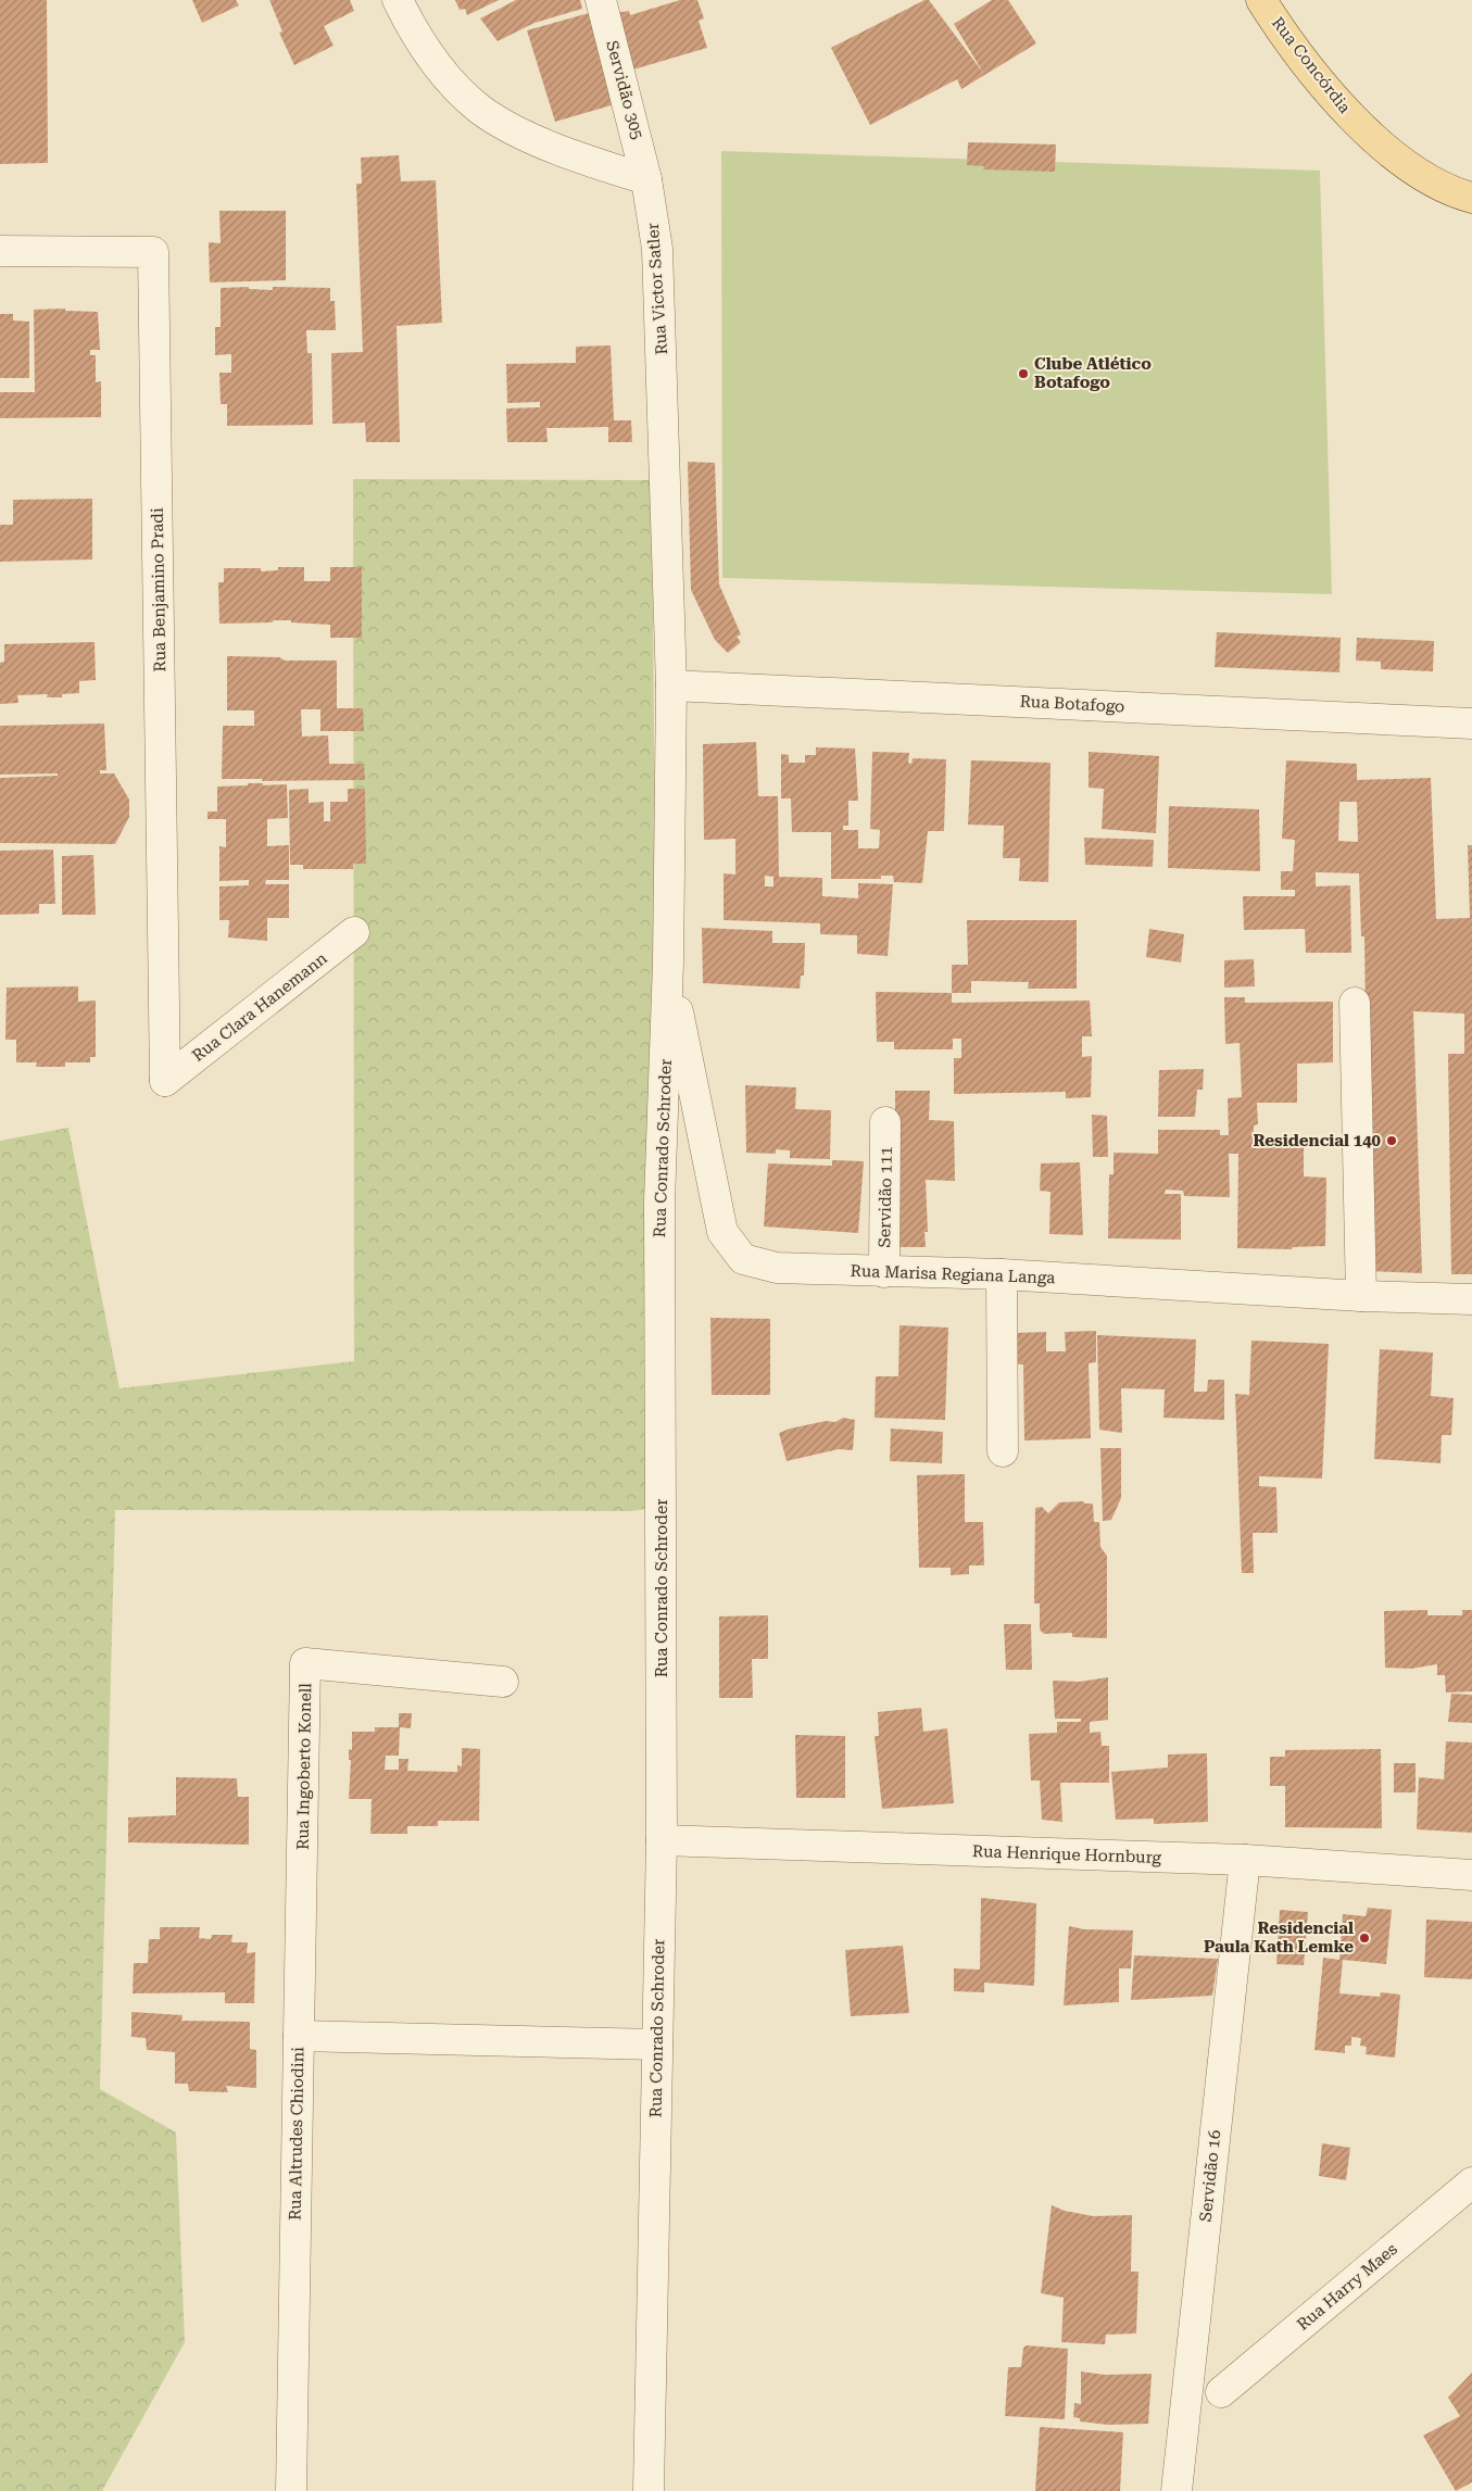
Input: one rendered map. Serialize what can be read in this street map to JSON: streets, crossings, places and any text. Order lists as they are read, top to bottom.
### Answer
{
  "streets": {
    "main road": ["Rua Concórdia"],
    "street": [
      "Servidão 305",
      "Rua Victor Satler",
      "Rua Benjamino Pradi",
      "Rua Botafogo",
      "Rua Clara Hanemann",
      "Rua Conrado Schroder",
      "Servidão 111",
      "Rua Marisa Regiana Langa",
      "Rua Ingoberto Konell",
      "Rua Henrique Hornburg",
      "Rua Altrudes Chiodini",
      "Servidão 16",
      "Rua Harry Maes"
    ]
  },
  "crossings": [
    ["Servidão 305", "Rua Victor Satler"],
    ["Rua Victor Satler", "Rua Botafogo"],
    ["Rua Victor Satler", "Rua Conrado Schroder"],
    ["Rua Benjamino Pradi", "Rua Clara Hanemann"],
    ["Rua Botafogo", "Rua Conrado Schroder"],
    ["Rua Conrado Schroder", "Rua Marisa Regiana Langa"],
    ["Rua Conrado Schroder", "Rua Henrique Hornburg"],
    ["Rua Conrado Schroder", "Rua Altrudes Chiodini"],
    ["Servidão 111", "Rua Marisa Regiana Langa"],
    ["Rua Ingoberto Konell", "Rua Altrudes Chiodini"],
    ["Rua Henrique Hornburg", "Servidão 16"]
  ],
  "places": ["Clube Atlético Botafogo", "Residencial 140", "Residencial Paula Kath Lemke"]
}
